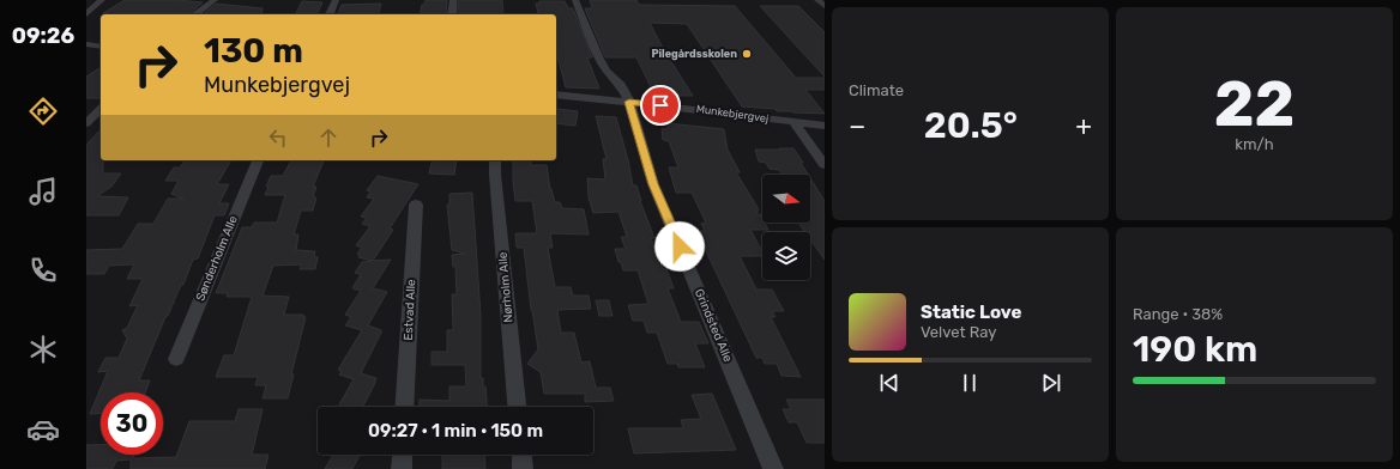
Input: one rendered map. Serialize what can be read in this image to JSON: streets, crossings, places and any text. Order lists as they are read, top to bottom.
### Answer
{
  "streets": {
    "street": [
      "Munkebjergvej",
      "Sønderholm Alle",
      "Nørholm Alle",
      "Estvad Alle",
      "Grindsted Alle"
    ]
  },
  "crossings": [
    ["Munkebjergvej", "Grindsted Alle"]
  ],
  "places": ["Pilegårdsskolen"],
  "north": "right",
  "page": {
    "tabs": "09:26",
    "tile": [
      "Climate",
      ["22", "km/h"],
      ["Range · 38%", "190 km"]
    ],
    "turn": ["130 m", "Munkebjergvej"],
    "heat": ["−", "20.5°", "+"],
    "song": ["Static Love", "Velvet Ray"],
    "limit": "30",
    "trip": "09:27 · 1 min · 150 m"
  }
}
